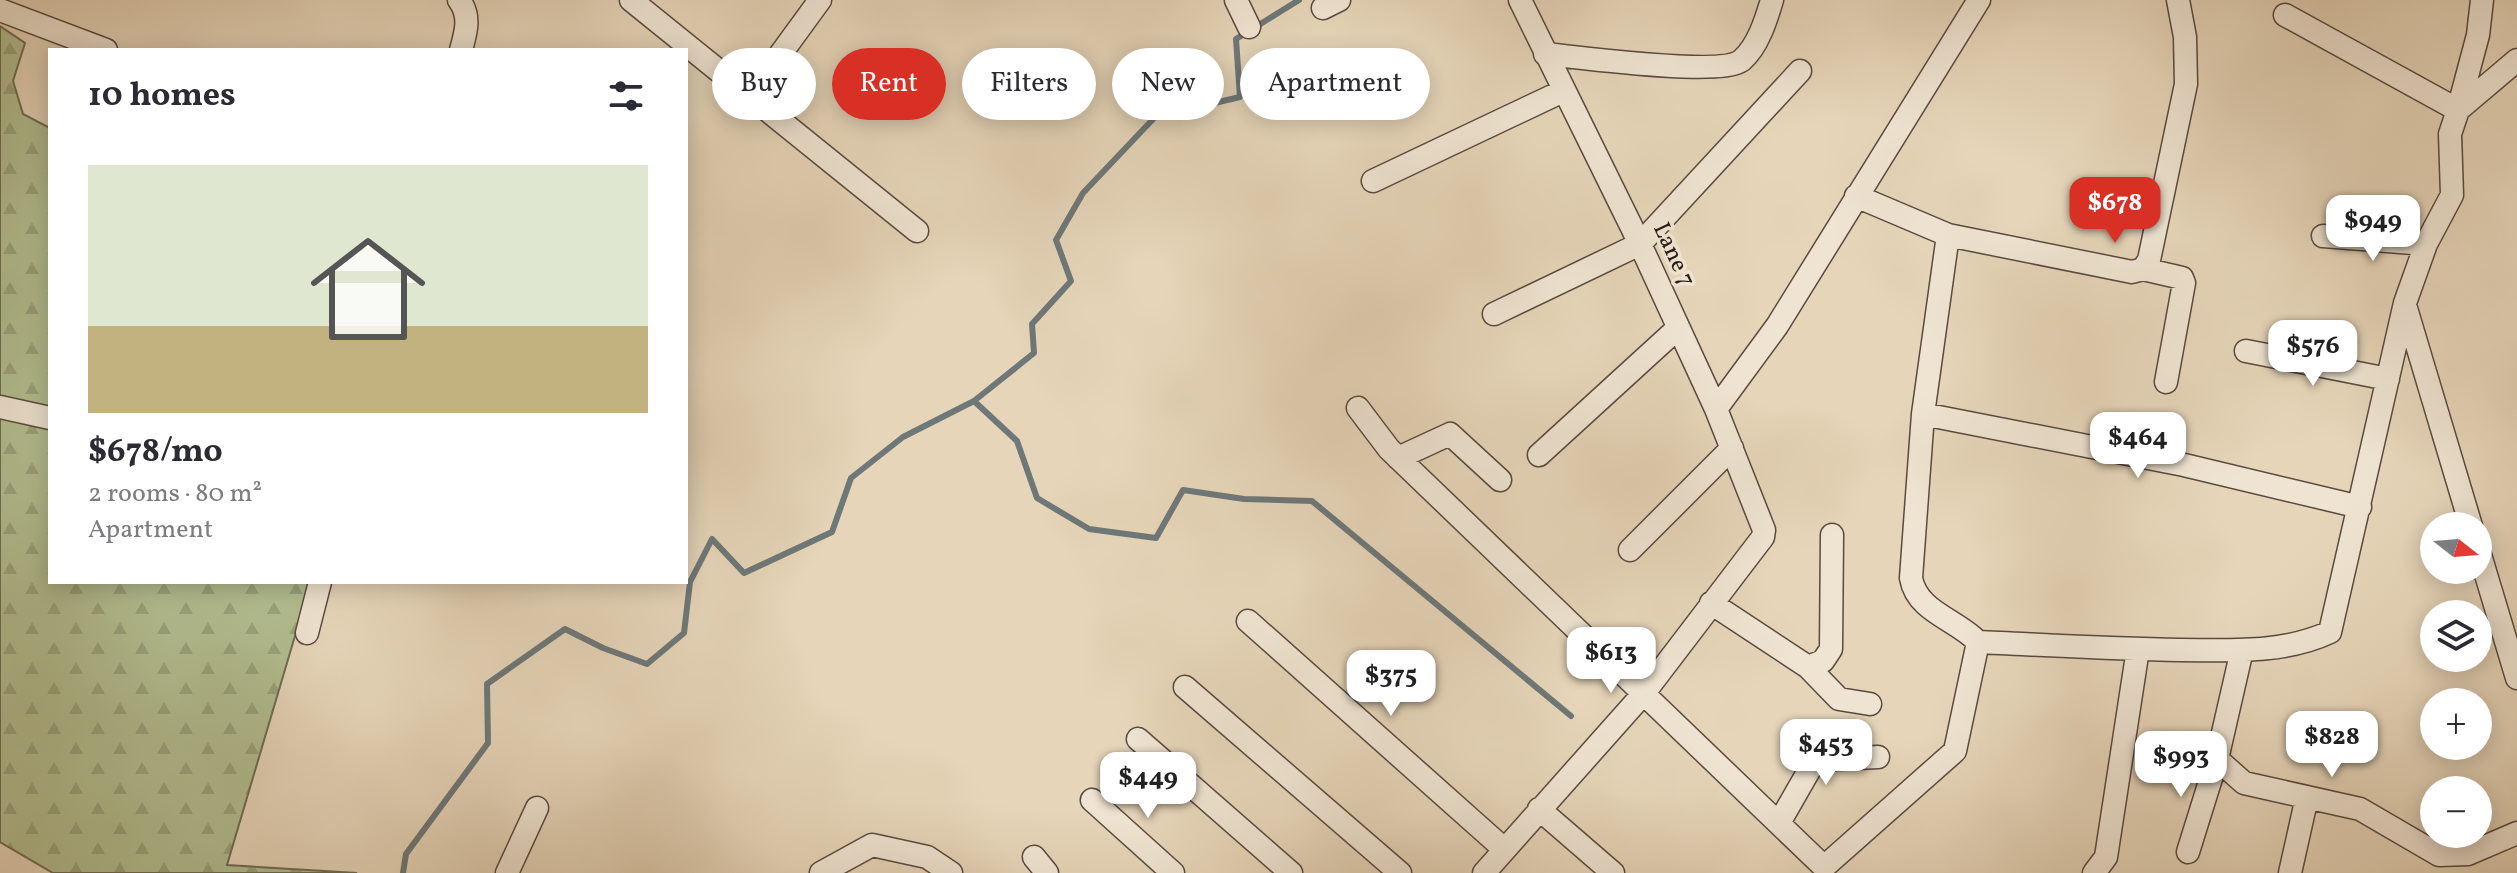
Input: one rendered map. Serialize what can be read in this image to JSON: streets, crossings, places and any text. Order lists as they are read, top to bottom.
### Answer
{
  "streets": {
    "street": ["Lane 7"]
  },
  "north": "right",
  "page": {
    "chip": [
      "Buy",
      "Rent",
      "Filters",
      "New",
      "Apartment"
    ],
    "heading": "10 homes",
    "list": [
      {
        "name": "$678/mo",
        "note": "2 rooms · 80 m² · Apartment"
      }
    ],
    "price": [
      "$678",
      "$949",
      "$576",
      "$464",
      "$613",
      "$375",
      "$828",
      "$453",
      "$993",
      "$449"
    ],
    "map_buttons": ["+", "−"]
  }
}
